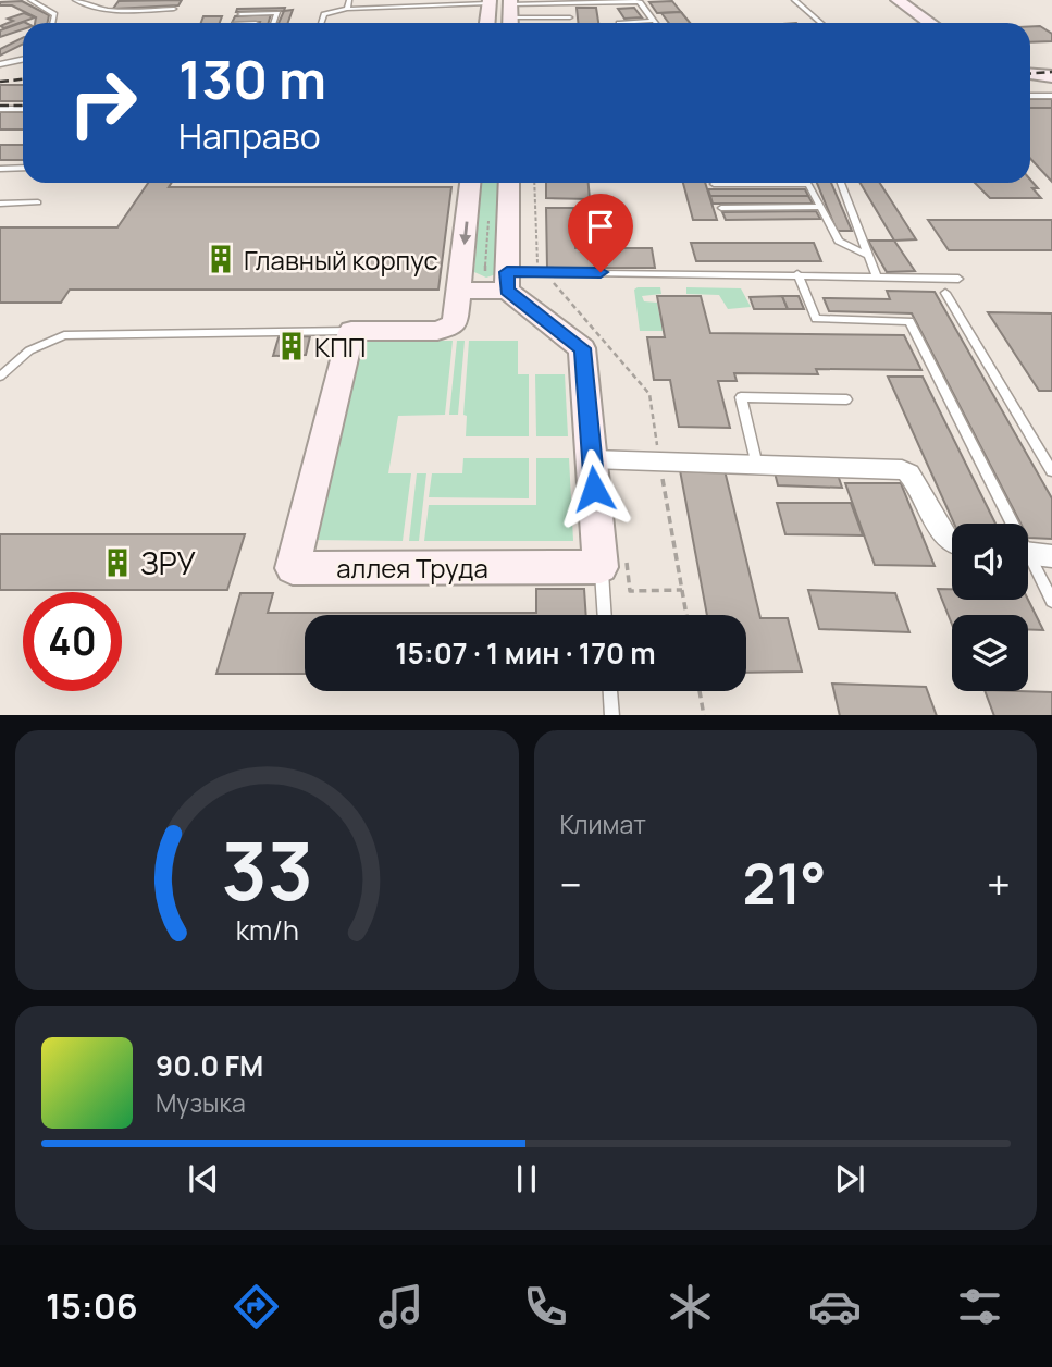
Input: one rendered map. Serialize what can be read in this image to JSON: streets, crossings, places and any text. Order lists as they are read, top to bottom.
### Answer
{
  "streets": {
    "street": ["аллея Труда"]
  },
  "places": {
    "building": ["Главный корпус", "КПП", "ЗРУ"]
  },
  "page": {
    "turn": ["130 m", "Направо"],
    "limit": "40",
    "trip": "15:07 · 1 мин · 170 m",
    "tile": "Климат",
    "heat": ["−", "21°", "+"],
    "song": ["90.0 FM", "Музыка"],
    "tabs": "15:06",
    "gauge": ["33", "km/h"]
  }
}
